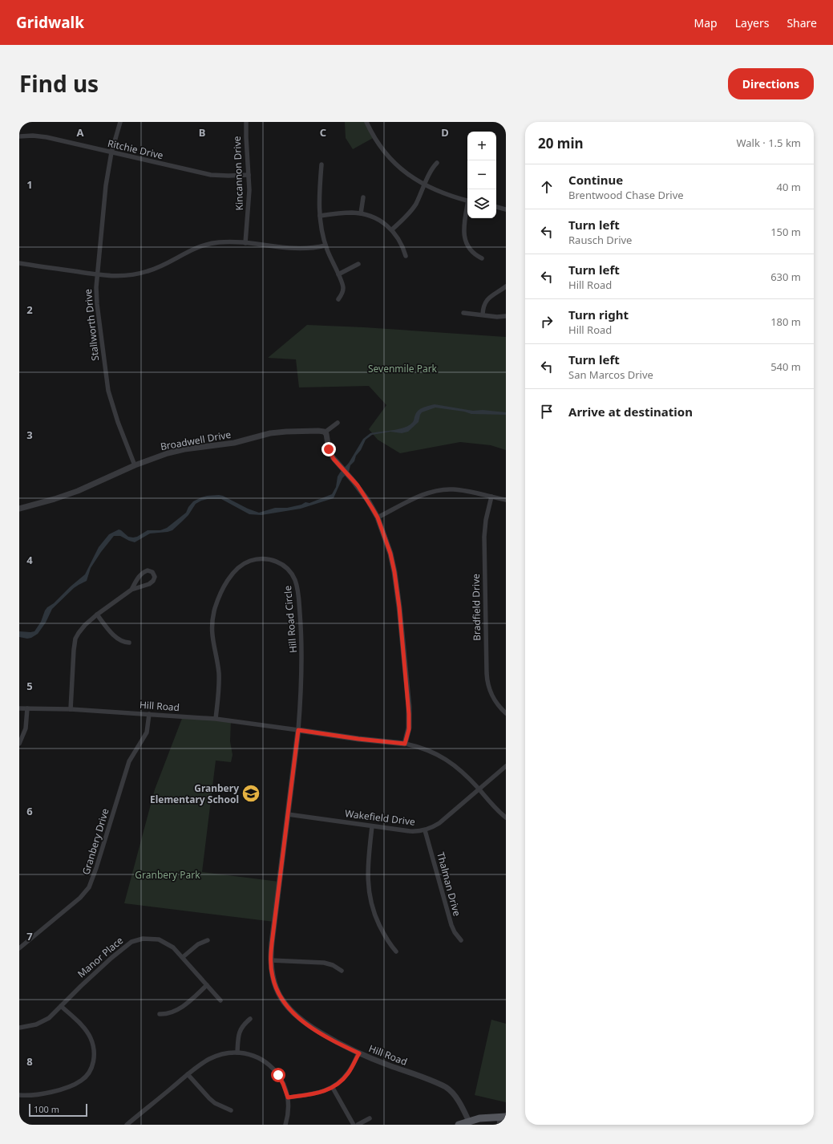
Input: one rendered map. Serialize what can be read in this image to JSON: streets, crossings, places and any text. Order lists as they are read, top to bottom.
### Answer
{
  "streets": {
    "street": [
      "Ritchie Drive",
      "Kincannon Drive",
      "Stallworth Drive",
      "Broadwell Drive",
      "Bradfield Drive",
      "Hill Road Circle",
      "Hill Road",
      "Wakefield Drive",
      "Granbery Drive",
      "Thalman Drive",
      "Manor Place"
    ]
  },
  "crossings": [
    ["Ritchie Drive", "Kincannon Drive"],
    ["Ritchie Drive", "Stallworth Drive"],
    ["Stallworth Drive", "Broadwell Drive"],
    ["Hill Road Circle", "Hill Road"],
    ["Hill Road", "Wakefield Drive"],
    ["Hill Road", "Granbery Drive"],
    ["Wakefield Drive", "Thalman Drive"]
  ],
  "parks": ["Sevenmile Park", "Granbery Park"],
  "places": {
    "school or university": ["Granbery Elementary School"]
  },
  "scale_bar": "100 m",
  "page": {
    "header": "Gridwalk",
    "nav": ["Map", "Layers", "Share"],
    "title": "Find us",
    "buttons": "Directions",
    "heading": ["20 min", "Walk · 1.5 km"],
    "map_buttons": ["+", "−"],
    "list": [
      ["Continue", "Brentwood Chase Drive", "40 m"],
      ["Turn left", "Rausch Drive", "150 m"],
      ["Turn left", "Hill Road", "630 m"],
      ["Turn right", "Hill Road", "180 m"],
      ["Turn left", "San Marcos Drive", "540 m"],
      "Arrive at destination"
    ],
    "scale": "100 m"
  },
  "grid": {
    "columns": [
      "A",
      "B",
      "C",
      "D"
    ],
    "rows": [
      "1",
      "2",
      "3",
      "4",
      "5",
      "6",
      "7",
      "8"
    ]
  }
}
